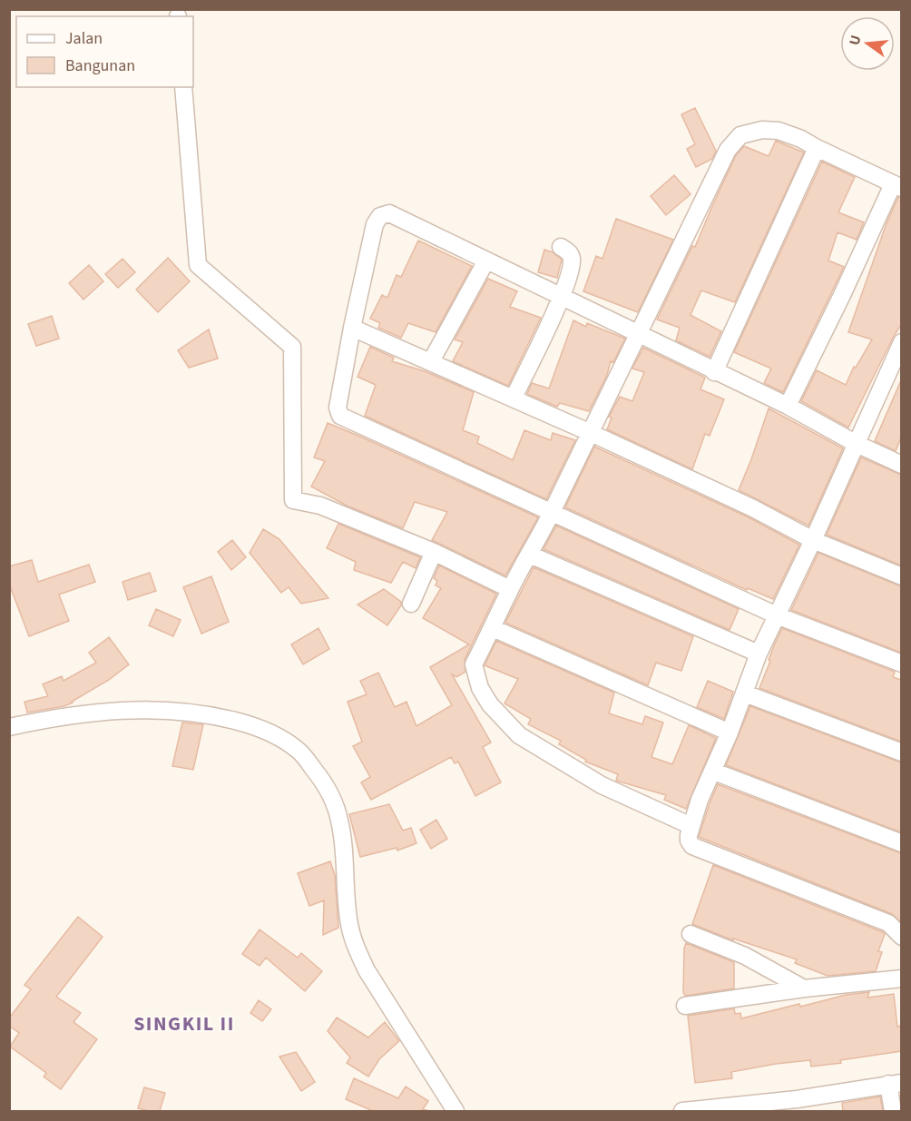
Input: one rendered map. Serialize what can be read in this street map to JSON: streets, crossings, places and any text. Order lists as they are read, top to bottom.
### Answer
{
  "districts": ["SINGKIL II"],
  "legend": ["Jalan", "Bangunan"],
  "north": "left"
}
